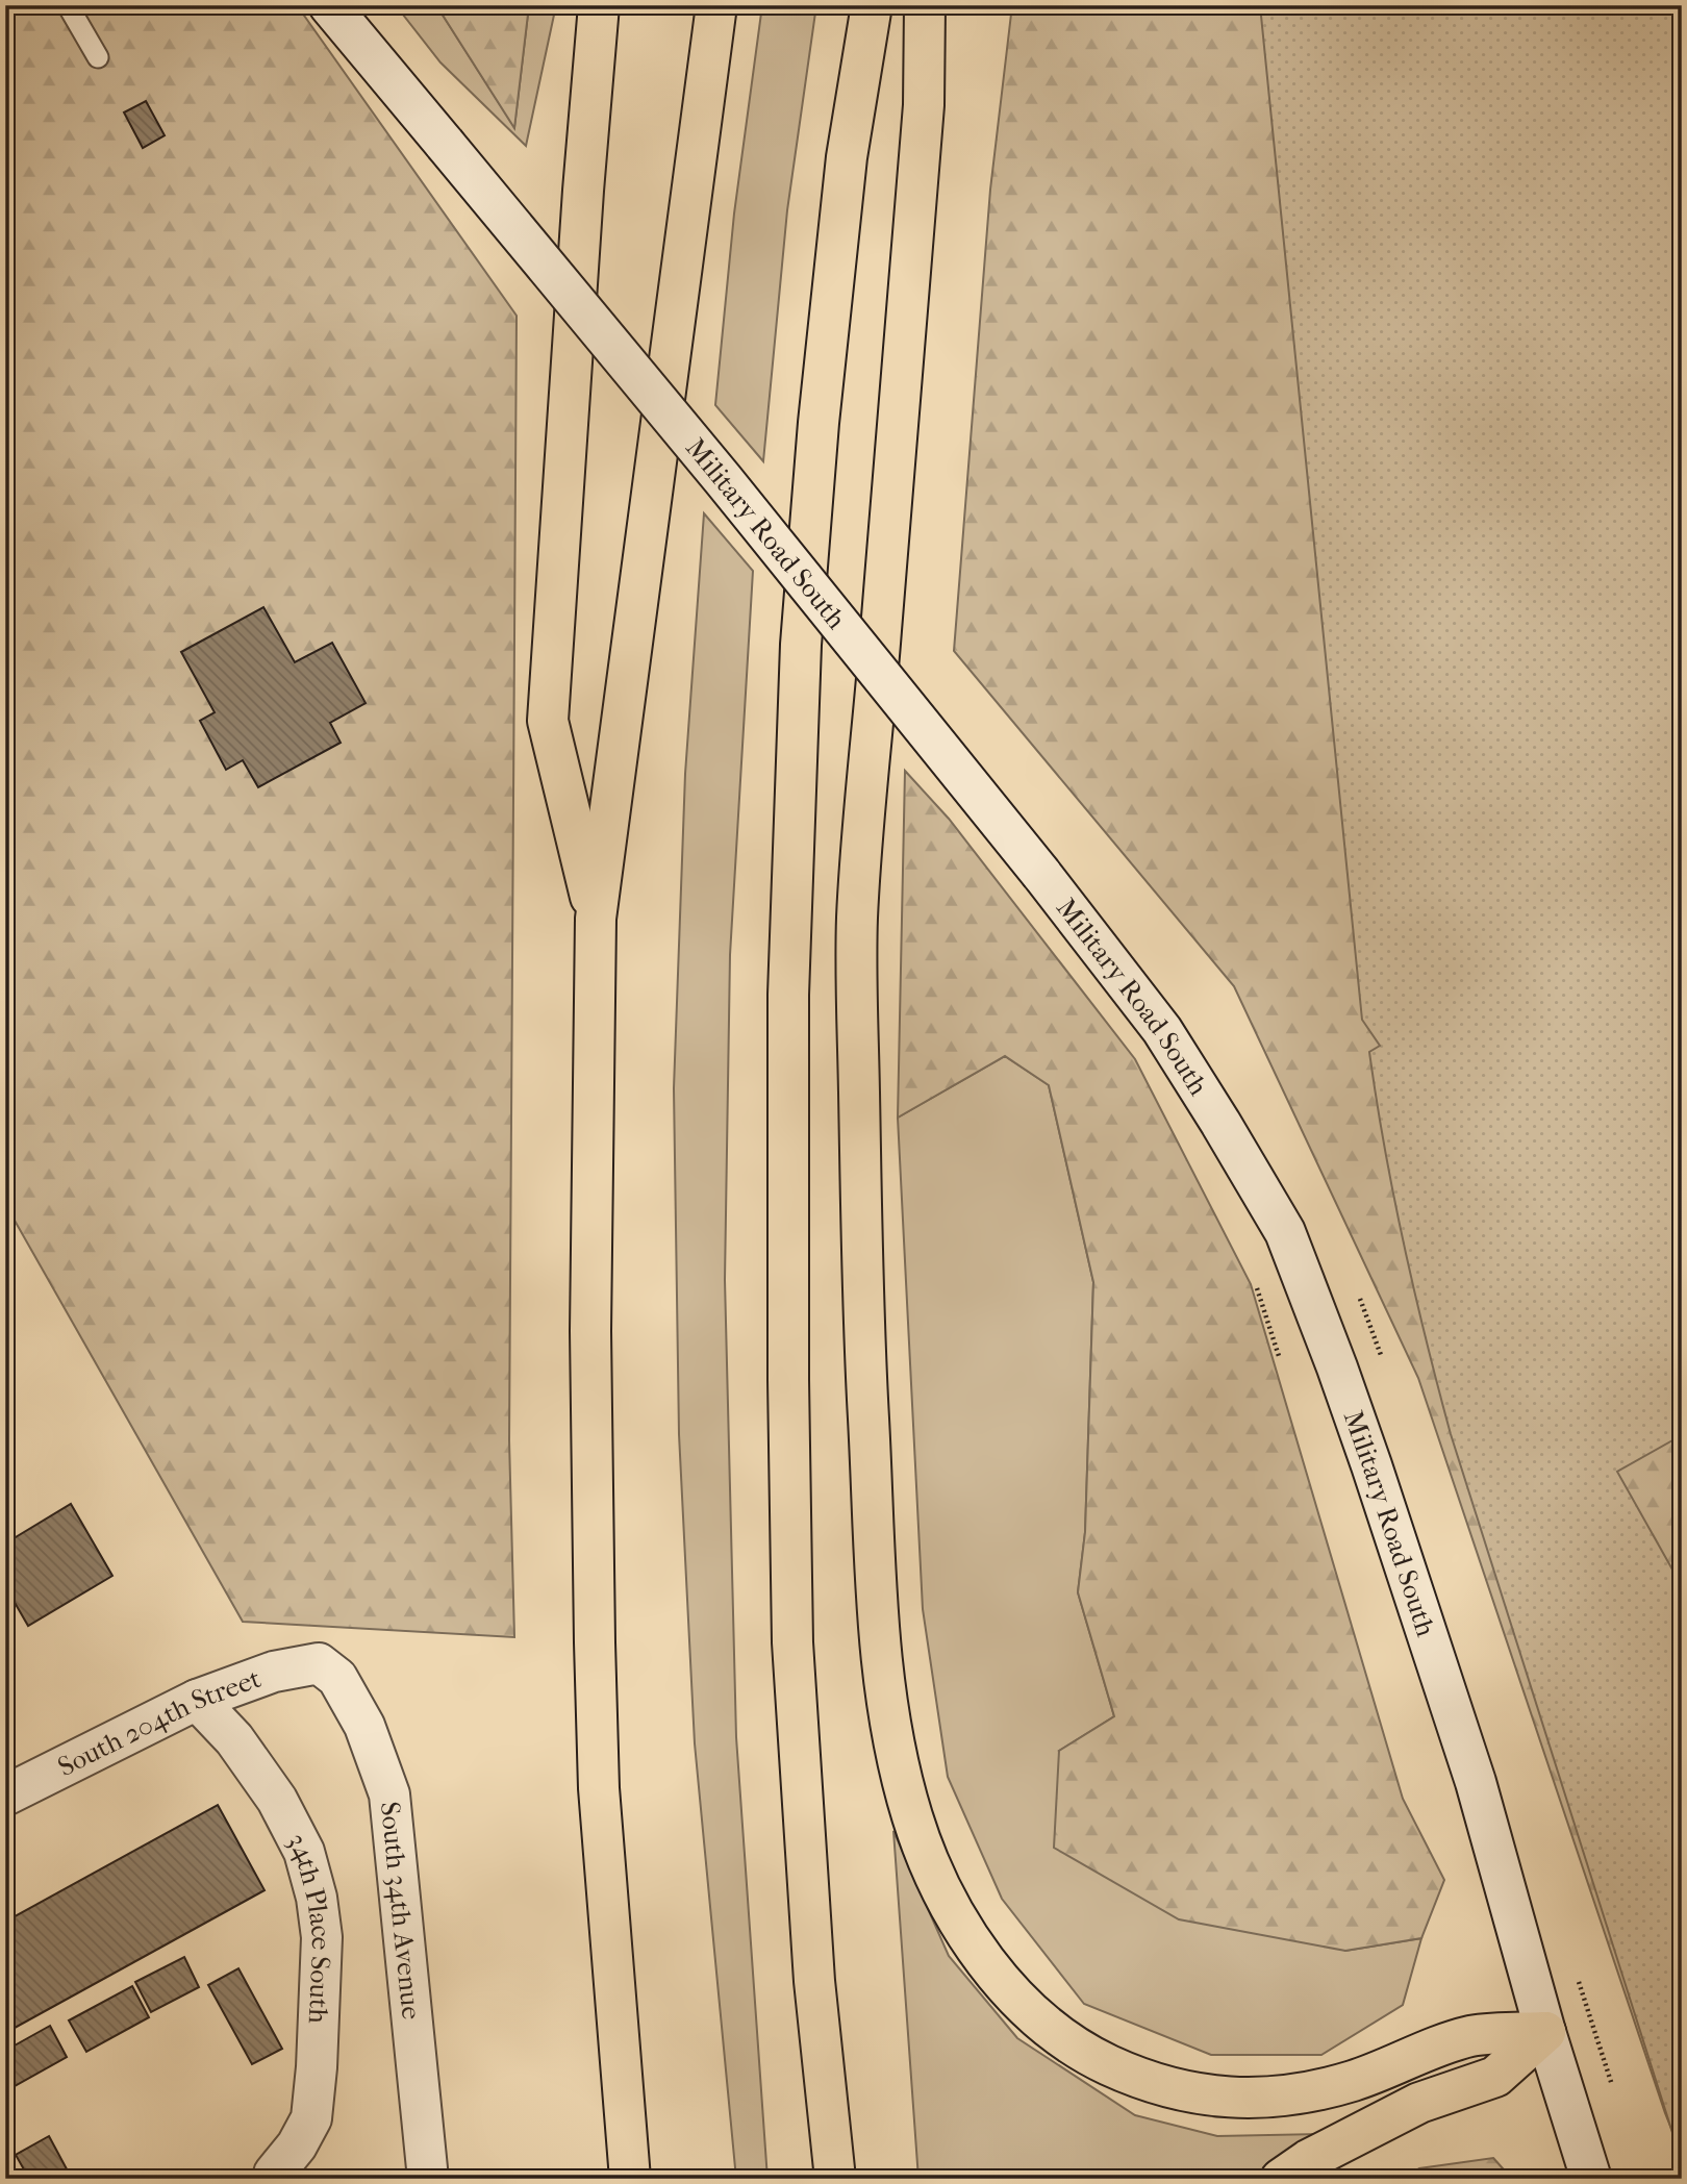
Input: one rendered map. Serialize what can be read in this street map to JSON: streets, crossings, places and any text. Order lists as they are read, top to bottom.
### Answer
{
  "streets": {
    "main road": [
      "Military Road South",
      "South 204th Street",
      "South 34th Avenue",
      "34th Place South"
    ]
  },
  "crossings": [
    ["South 204th Street", "South 34th Avenue"],
    ["South 204th Street", "34th Place South"]
  ]
}
